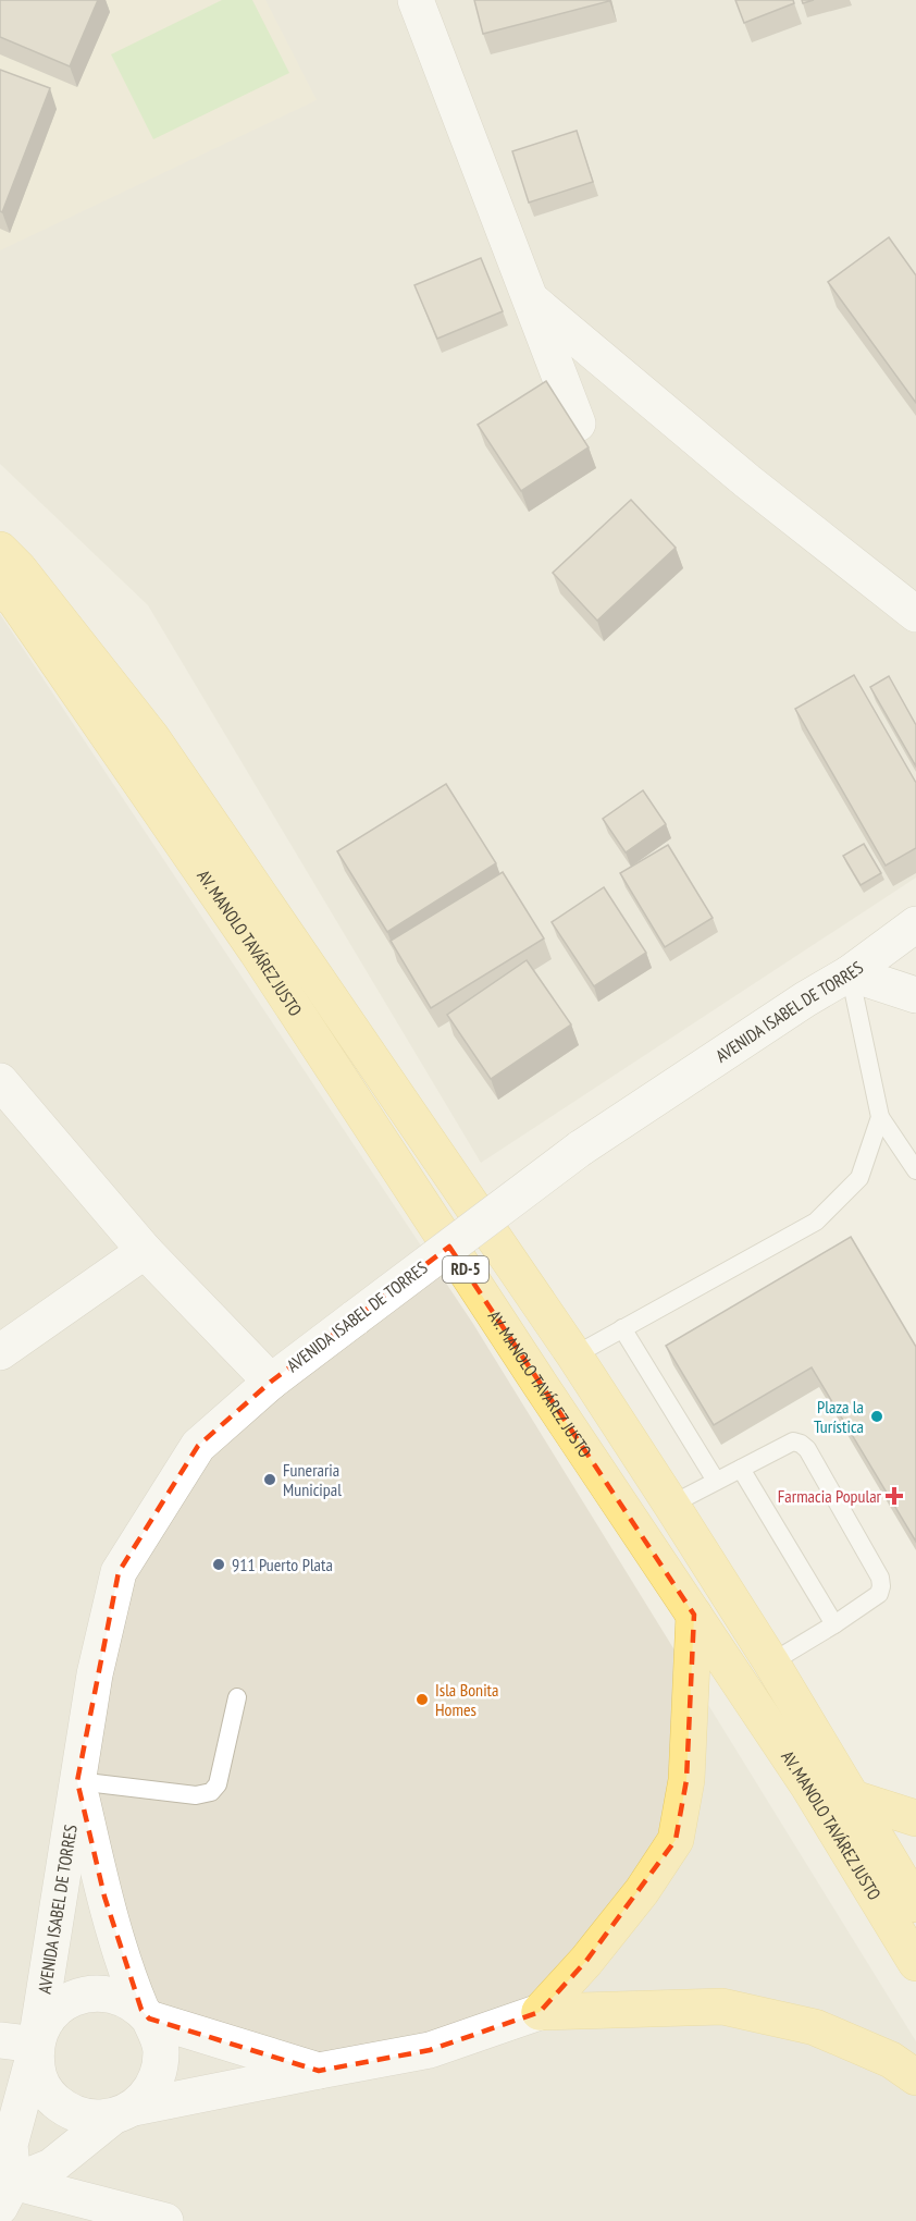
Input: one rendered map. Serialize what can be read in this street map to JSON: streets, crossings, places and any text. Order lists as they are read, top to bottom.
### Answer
{
  "streets": {
    "main road": ["AV. MANOLO TAVÁREZ JUSTO", "RD-5"],
    "street": ["AVENIDA ISABEL DE TORRES"]
  },
  "places": {
    "other": [
      "Plaza la Turística",
      "Funeraria Municipal",
      "911 Puerto Plata",
      "Isla Bonita Homes"
    ],
    "health": ["Farmacia Popular"]
  }
}
